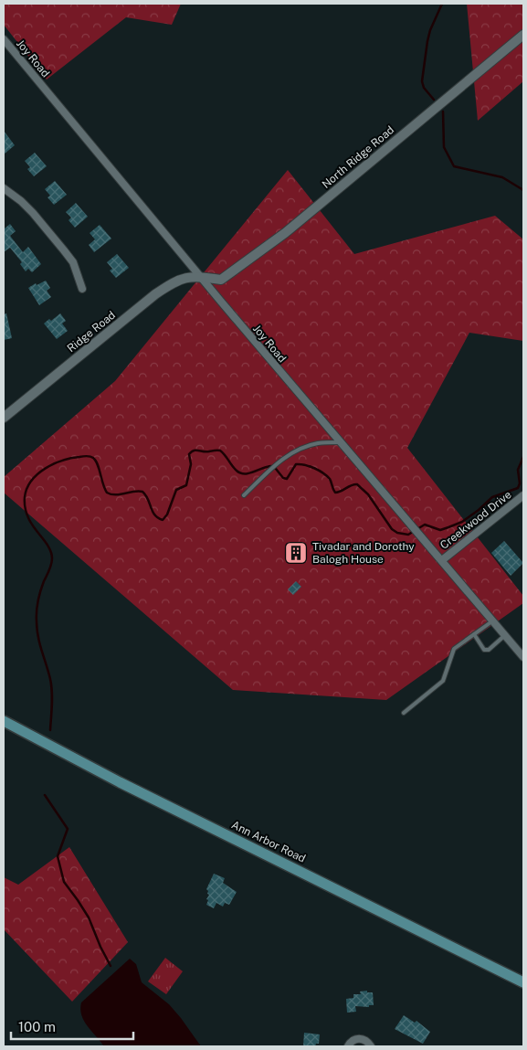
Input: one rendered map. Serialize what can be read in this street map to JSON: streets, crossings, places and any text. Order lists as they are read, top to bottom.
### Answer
{
  "streets": {
    "main road": ["Ann Arbor Road"],
    "street": [
      "Joy Road",
      "North Ridge Road",
      "Ridge Road",
      "Creekwood Drive"
    ]
  },
  "crossings": [
    ["Joy Road", "North Ridge Road"],
    ["Joy Road", "Ridge Road"],
    ["Joy Road", "Creekwood Drive"],
    ["North Ridge Road", "Ridge Road"]
  ],
  "places": {
    "building": ["Tivadar and Dorothy Balogh House"]
  },
  "scale_bar": "100 m"
}
